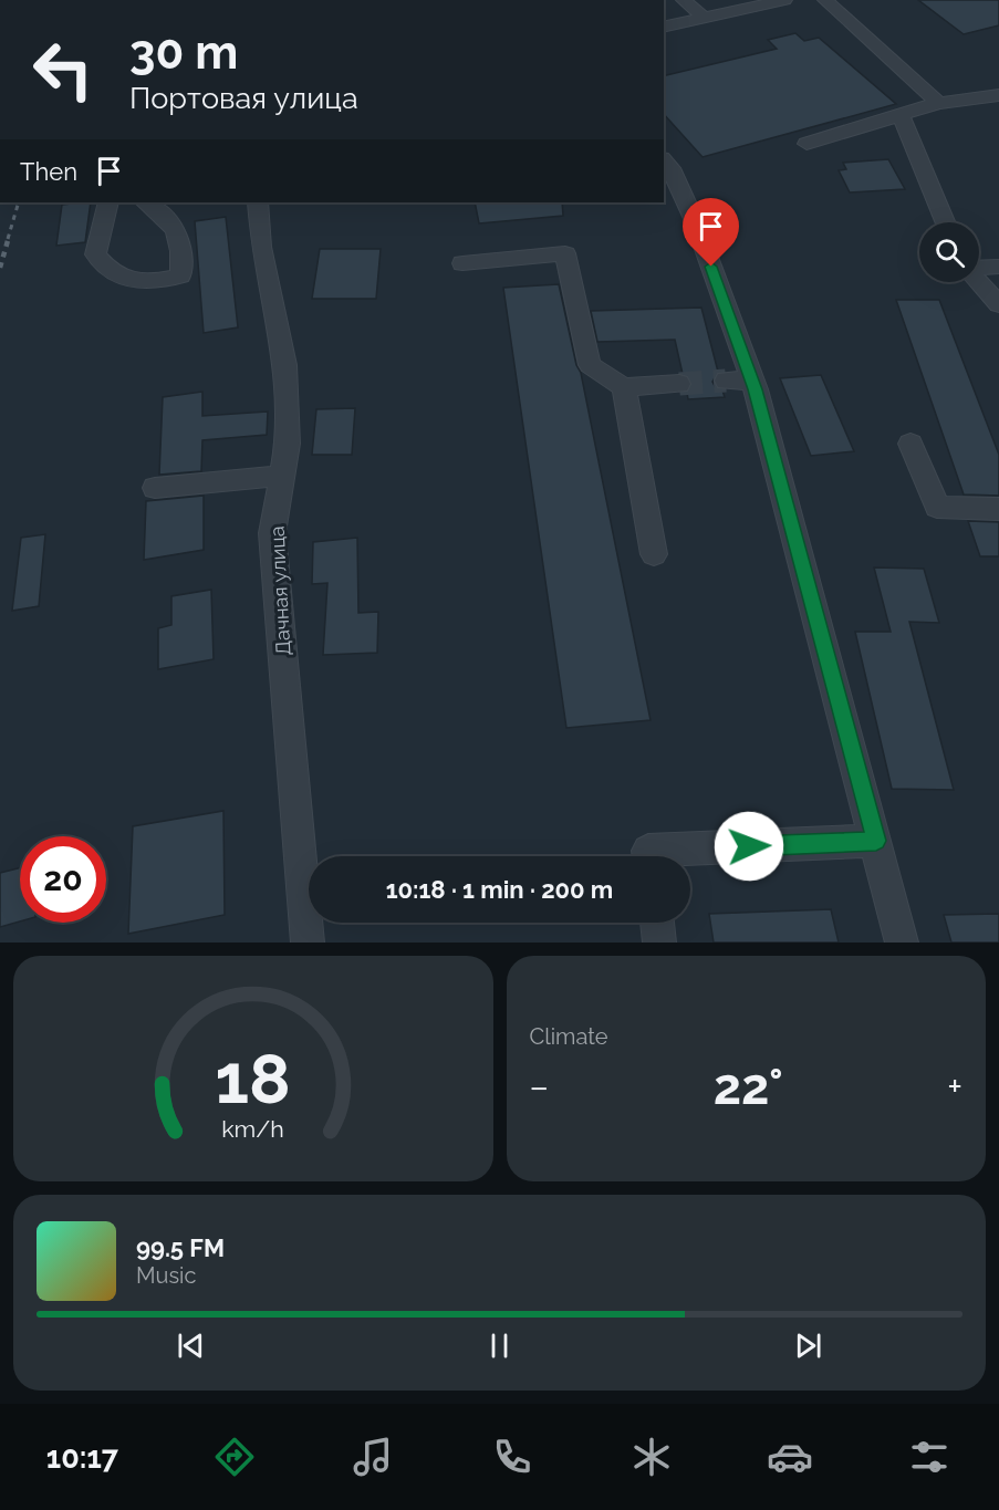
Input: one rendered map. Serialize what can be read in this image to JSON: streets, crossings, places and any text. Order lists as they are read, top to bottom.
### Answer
{
  "streets": {
    "street": ["Дачная улица"]
  },
  "page": {
    "turn": ["30 m", "Портовая улица"],
    "then": "Then",
    "limit": "20",
    "trip": "10:18 · 1 min · 200 m",
    "tile": "Climate",
    "heat": ["−", "22°", "+"],
    "song": ["99.5 FM", "Music"],
    "tabs": "10:17",
    "gauge": ["18", "km/h"]
  }
}
